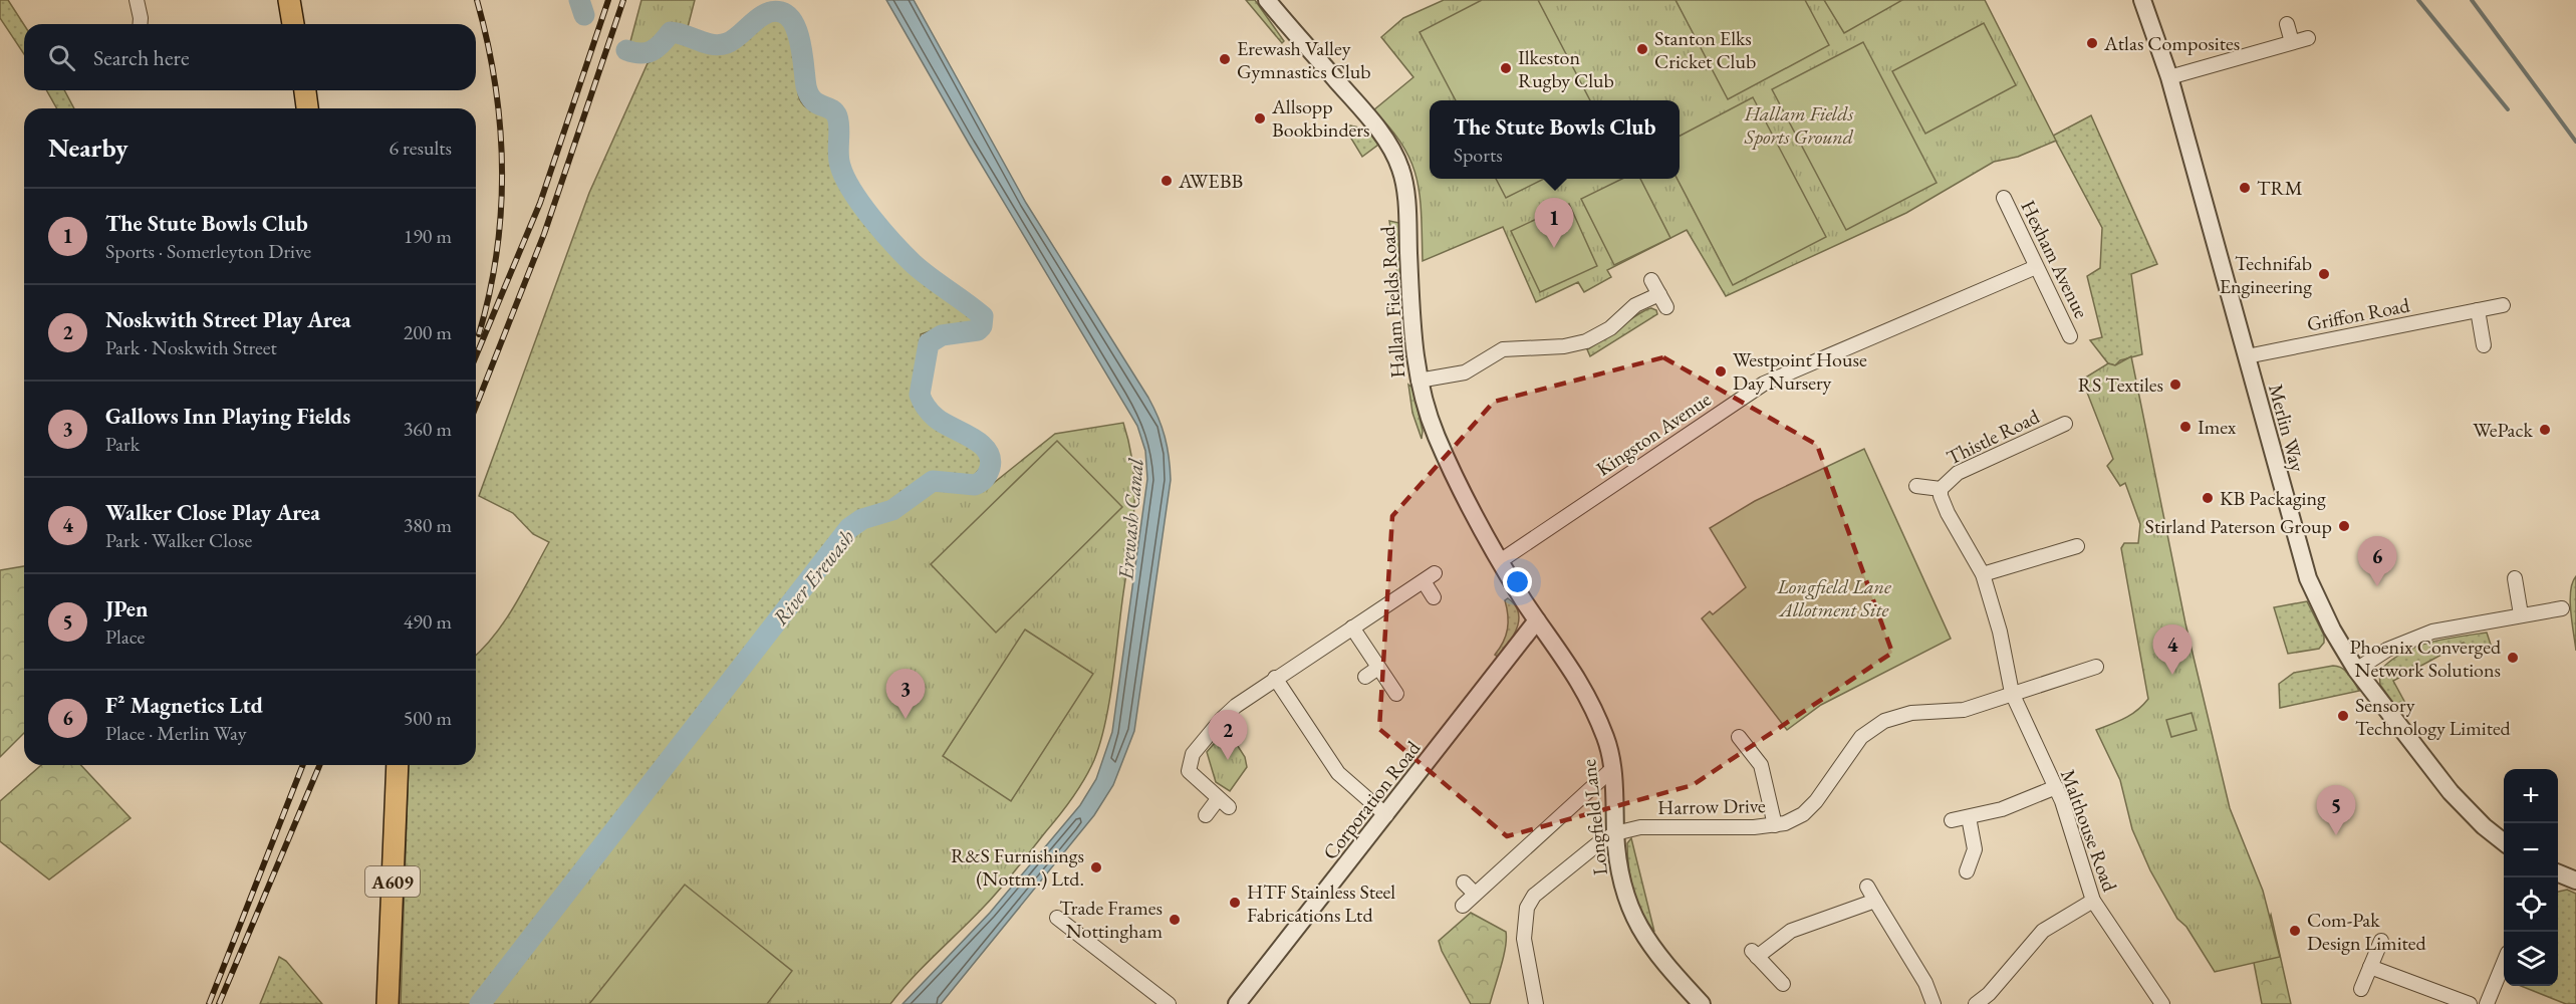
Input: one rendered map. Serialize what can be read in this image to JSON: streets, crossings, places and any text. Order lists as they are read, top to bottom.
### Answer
{
  "streets": {
    "main road": ["A609"],
    "street": [
      "Hexham Avenue",
      "Hallam Fields Road",
      "Griffon Road",
      "Merlin Way",
      "Kingston Avenue",
      "Thistle Road",
      "Corporation Road",
      "Harrow Drive",
      "Longfield Lane",
      "Malthouse Road"
    ]
  },
  "crossings": [
    ["Hexham Avenue", "Kingston Avenue"],
    ["Hallam Fields Road", "Kingston Avenue"],
    ["Hallam Fields Road", "Corporation Road"],
    ["Hallam Fields Road", "Longfield Lane"],
    ["Griffon Road", "Merlin Way"],
    ["Thistle Road", "Harrow Drive"],
    ["Thistle Road", "Malthouse Road"],
    ["Corporation Road", "Longfield Lane"],
    ["Harrow Drive", "Longfield Lane"],
    ["Harrow Drive", "Malthouse Road"]
  ],
  "water": ["Erewash Canal", "River Erewash"],
  "parks": ["Hallam Fields Sports Ground", "Longfield Lane Allotment Site"],
  "places": [
    "Atlas Composites",
    "Stanton Elks Cricket Club",
    "Erewash Valley Gymnastics Club",
    "Ilkeston Rugby Club",
    "Allsopp Bookbinders",
    "AWEBB",
    "TRM",
    "Technifab Engineering",
    "Westpoint House Day Nursery",
    "RS Textiles",
    "Imex",
    "WePack",
    "KB Packaging",
    "Stirland Paterson Group",
    "Phoenix Converged Network Solutions",
    "Sensory Technology Limited",
    "R&S Furnishings (Nottm.) Ltd.",
    "HTF Stainless Steel Fabrications Ltd",
    "Trade Frames Nottingham",
    "Com-Pak Design Limited"
  ],
  "page": {
    "search": "Search here",
    "popup": ["The Stute Bowls Club", "Sports"],
    "heading": ["Nearby", "6 results"],
    "list": [
      {
        "mark": "1",
        "name": "The Stute Bowls Club",
        "note": "Sports · Somerleyton Drive",
        "value": "190 m"
      },
      {
        "mark": "2",
        "name": "Noskwith Street Play Area",
        "note": "Park · Noskwith Street",
        "value": "200 m"
      },
      {
        "mark": "3",
        "name": "Gallows Inn Playing Fields",
        "note": "Park",
        "value": "360 m"
      },
      {
        "mark": "4",
        "name": "Walker Close Play Area",
        "note": "Park · Walker Close",
        "value": "380 m"
      },
      {
        "mark": "5",
        "name": "JPen",
        "note": "Place",
        "value": "490 m"
      },
      {
        "mark": "6",
        "name": "F² Magnetics Ltd",
        "note": "Place · Merlin Way",
        "value": "500 m"
      }
    ],
    "pins": [
      "1",
      "6",
      "4",
      "3",
      "2",
      "5"
    ],
    "map_buttons": ["+", "−"]
  }
}
